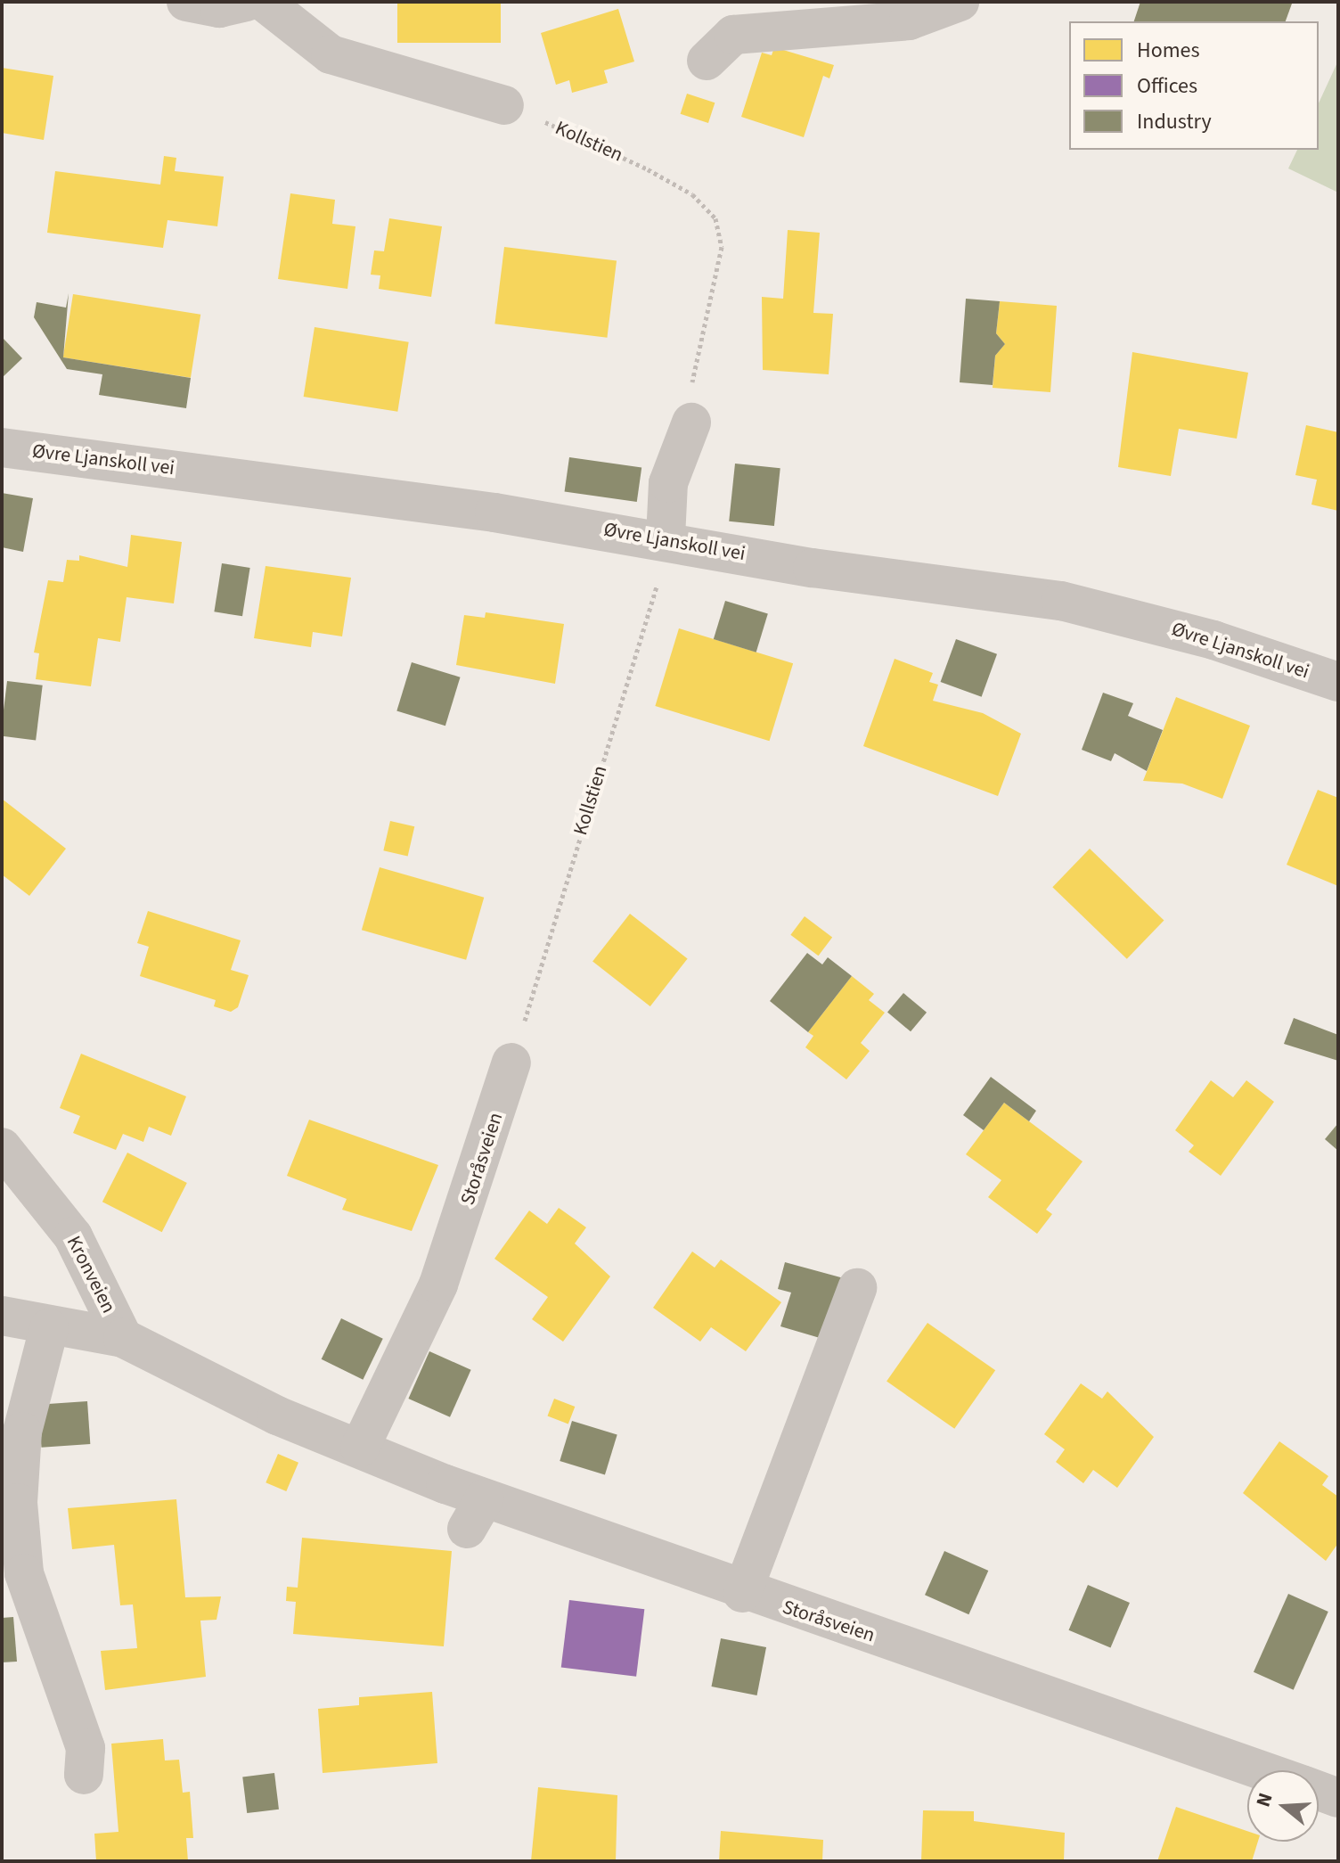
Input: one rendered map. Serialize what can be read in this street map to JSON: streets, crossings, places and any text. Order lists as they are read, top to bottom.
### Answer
{
  "streets": {
    "street": ["Øvre Ljanskoll vei", "Storåsveien", "Kronveien"],
    "path": ["Kollstien"]
  },
  "crossings": [
    ["Kollstien", "Øvre Ljanskoll vei"],
    ["Kollstien", "Storåsveien"],
    ["Storåsveien", "Kronveien"]
  ],
  "legend": ["Homes", "Offices", "Industry"],
  "north": "left"
}
